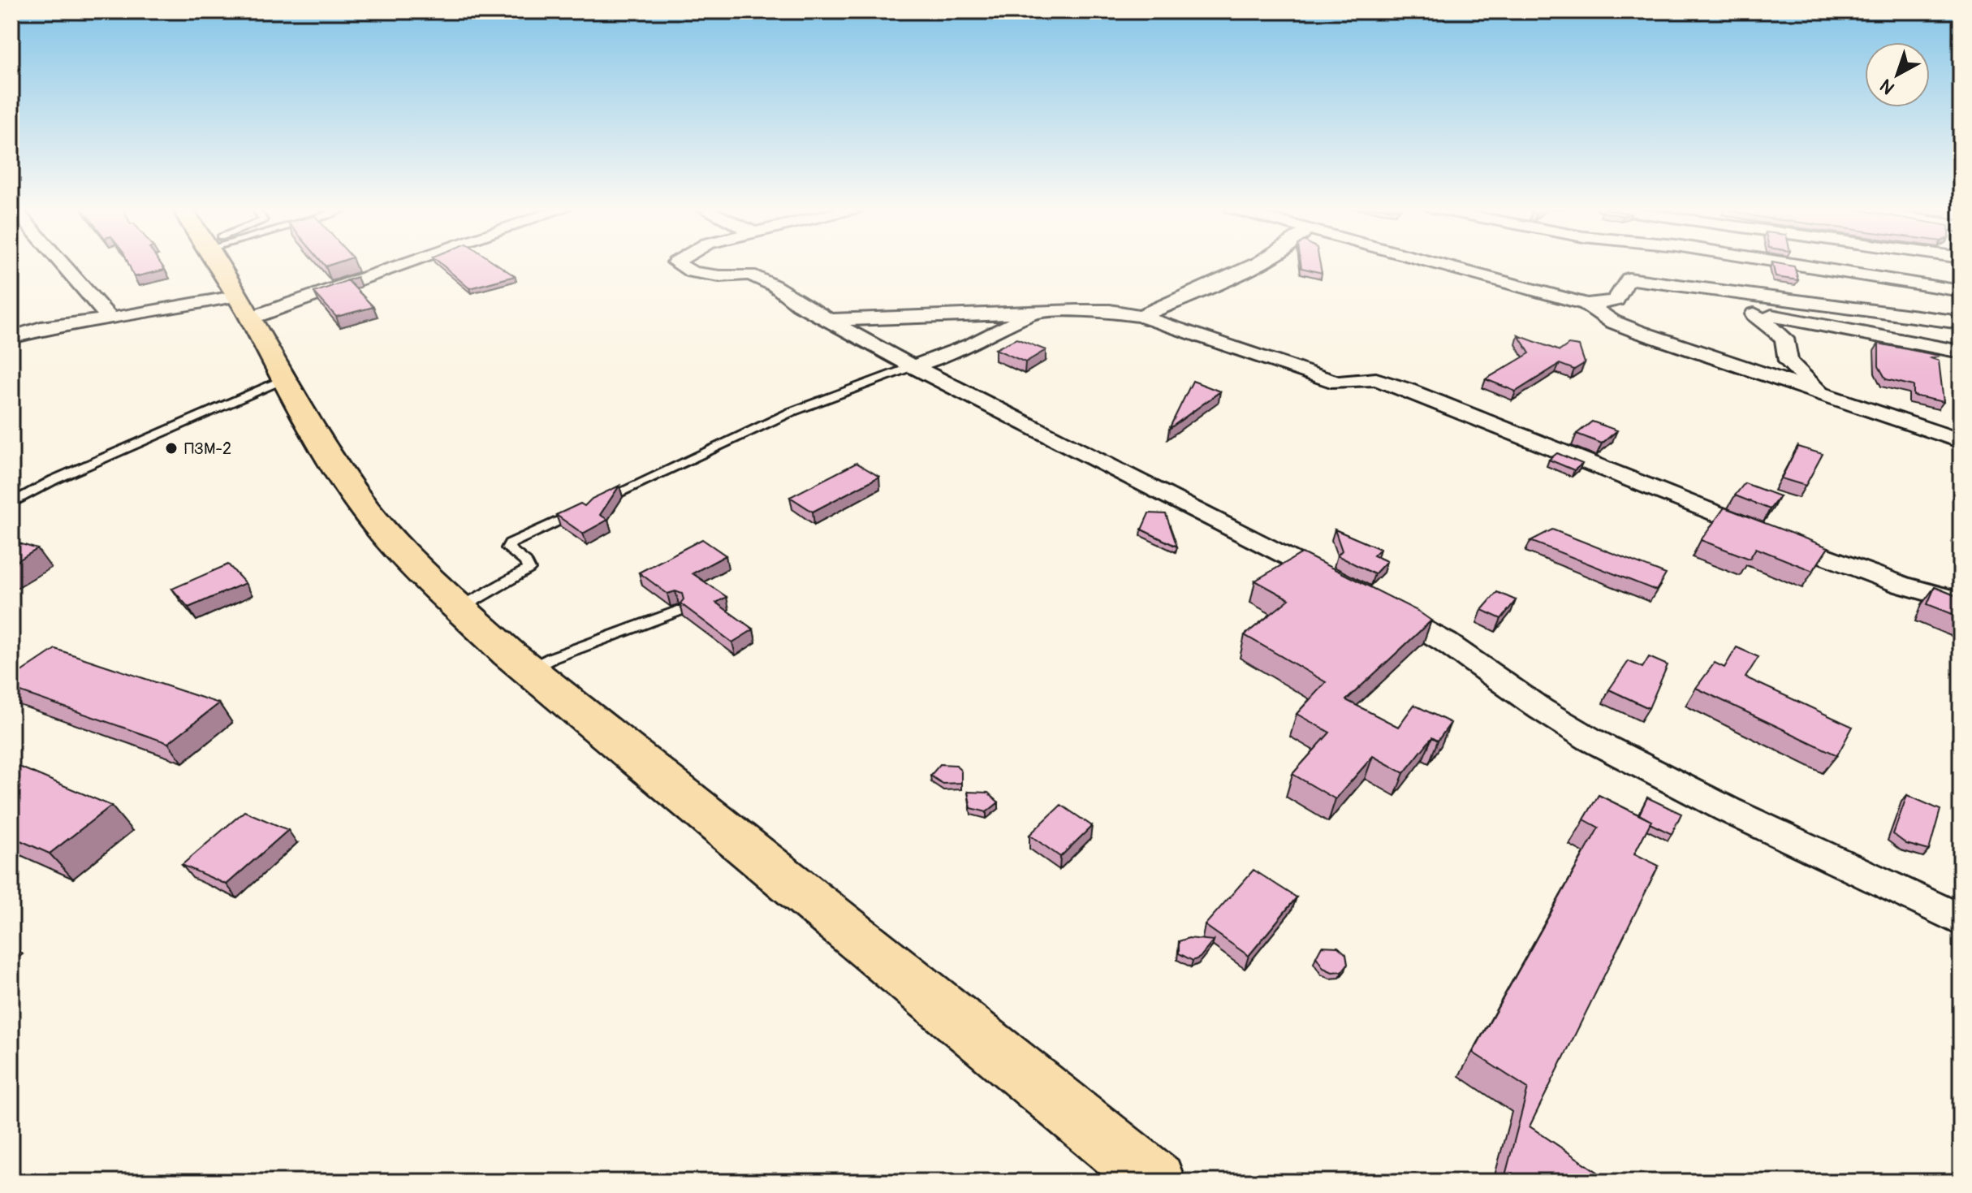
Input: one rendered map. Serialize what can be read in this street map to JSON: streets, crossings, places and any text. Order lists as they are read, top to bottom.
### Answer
{
  "places": ["ПЗМ-2"],
  "north": "bottom left"
}
